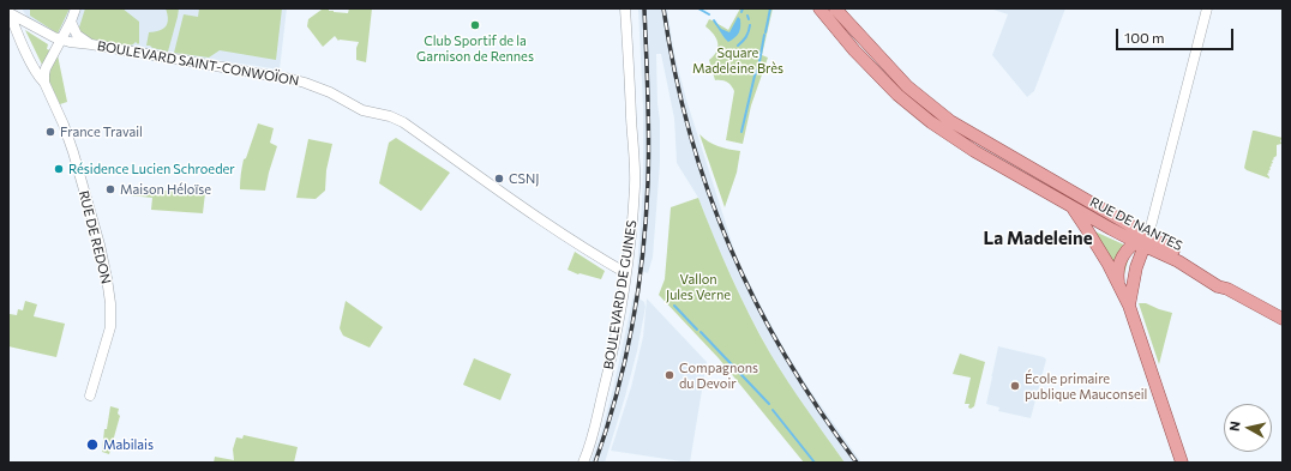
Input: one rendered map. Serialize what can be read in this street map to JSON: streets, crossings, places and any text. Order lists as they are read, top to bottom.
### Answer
{
  "streets": {
    "main road": ["RUE DE NANTES"],
    "street": ["BOULEVARD SAINT-CONWOÏON", "RUE DE REDON", "BOULEVARD DE GUINES"]
  },
  "crossings": [
    ["BOULEVARD SAINT-CONWOÏON", "RUE DE REDON"],
    ["BOULEVARD SAINT-CONWOÏON", "BOULEVARD DE GUINES"]
  ],
  "districts": ["La Madeleine"],
  "parks": ["Square Madeleine Brès", "Vallon Jules Verne"],
  "places": [
    "Club Sportif de la Garnison de Rennes",
    "France Travail",
    "Résidence Lucien Schroeder",
    "CSNJ",
    "Maison Héloïse",
    "Compagnons du Devoir",
    "École primaire publique Mauconseil",
    "Mabilais"
  ],
  "scale_bar": "100 m",
  "north": "left"
}
